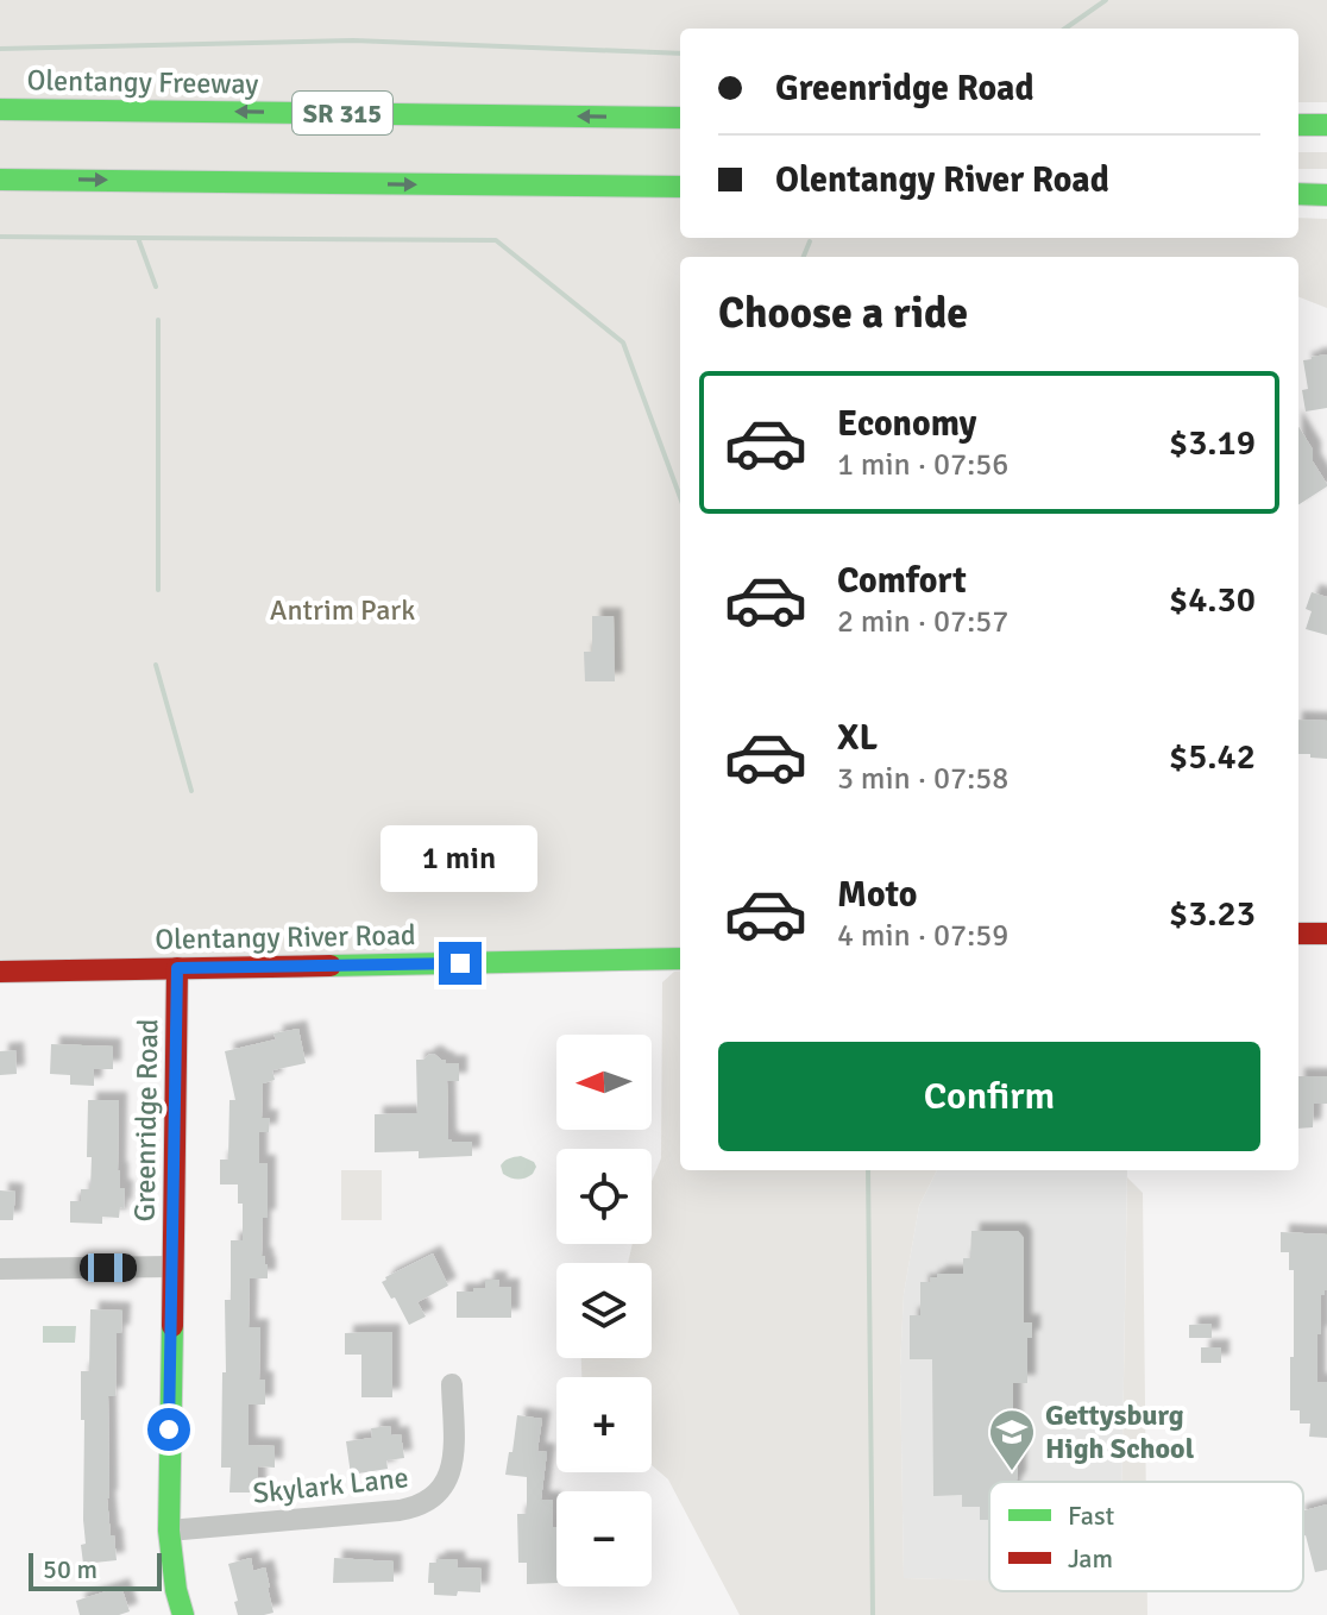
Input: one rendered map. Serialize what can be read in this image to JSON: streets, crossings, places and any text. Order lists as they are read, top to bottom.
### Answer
{
  "streets": {
    "main road": [
      "Olentangy Freeway",
      "SR 315",
      "Olentangy River Road",
      "Greenridge Road"
    ],
    "street": ["Skylark Lane"]
  },
  "crossings": [
    ["Olentangy River Road", "Greenridge Road"],
    ["Greenridge Road", "Skylark Lane"]
  ],
  "parks": ["Antrim Park"],
  "places": {
    "school or university": ["Gettysburg High School"]
  },
  "legend": ["Fast", "Jam"],
  "scale_bar": "50 m",
  "north": "left",
  "page": {
    "banner": ["Greenridge Road", "Olentangy River Road"],
    "heading": "Choose a ride",
    "list": [
      {
        "name": "Economy",
        "note": "1 min · 07:56",
        "value": "$3.19"
      },
      {
        "name": "Comfort",
        "note": "2 min · 07:57",
        "value": "$4.30"
      },
      {
        "name": "XL",
        "note": "3 min · 07:58",
        "value": "$5.42"
      },
      {
        "name": "Moto",
        "note": "4 min · 07:59",
        "value": "$3.23"
      }
    ],
    "bubble": "1 min",
    "buttons": "Confirm",
    "map_buttons": ["+", "−"],
    "scale": "50 m"
  }
}
